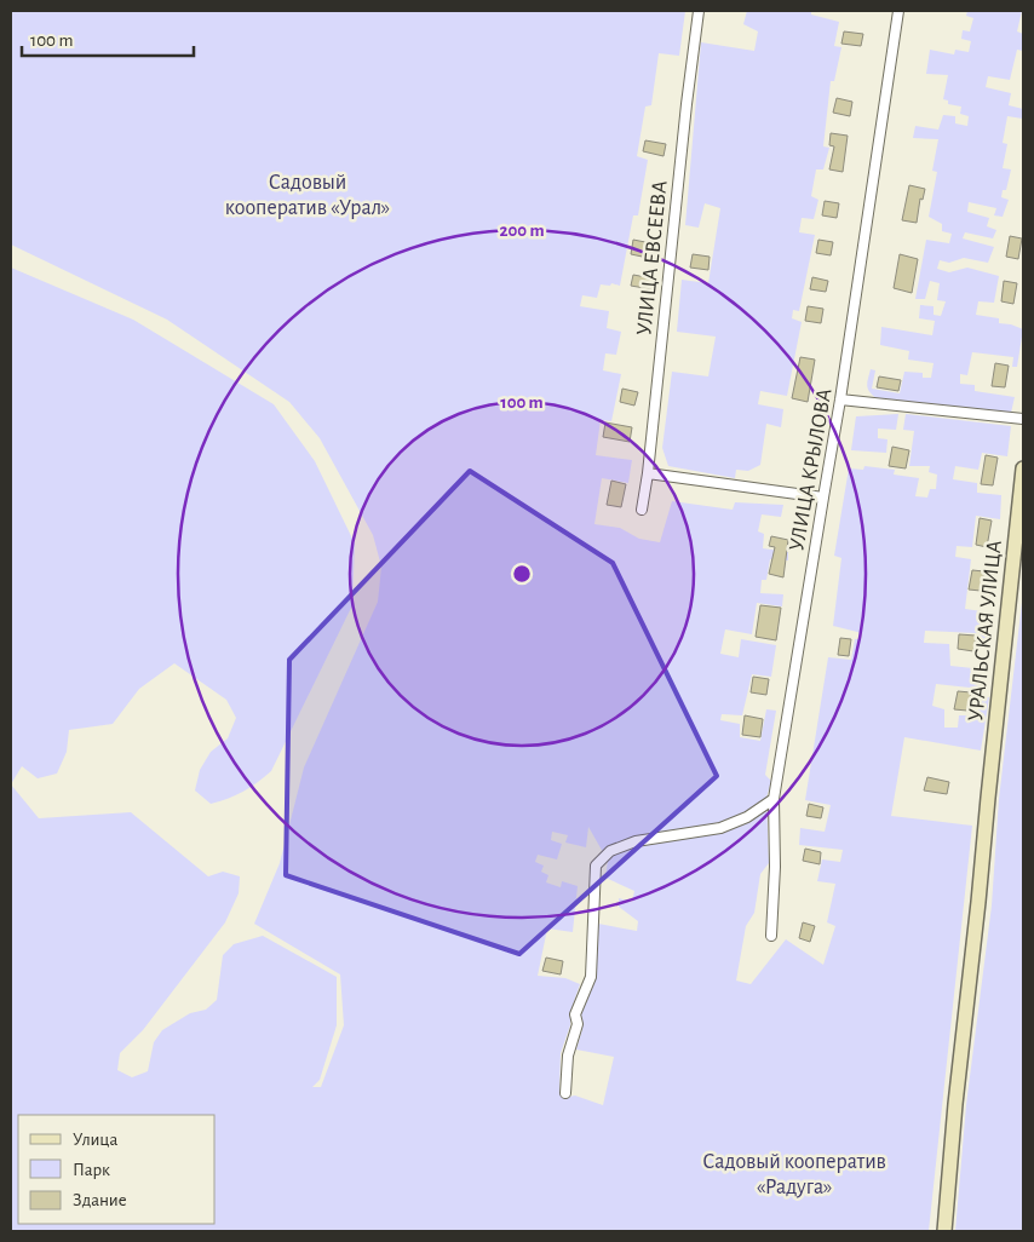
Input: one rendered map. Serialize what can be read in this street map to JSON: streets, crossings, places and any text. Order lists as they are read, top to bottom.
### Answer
{
  "streets": {
    "main road": ["УРАЛЬСКАЯ УЛИЦА"],
    "street": ["УЛИЦА ЕВСЕЕВА", "УЛИЦА КРЫЛОВА"]
  },
  "parks": ["Садовый кооператив «Урал»", "Садовый кооператив «Радуга»"],
  "legend": ["Улица", "Парк", "Здание"],
  "scale_bar": "100 m",
  "rings": ["200 m", "100 m"]
}
